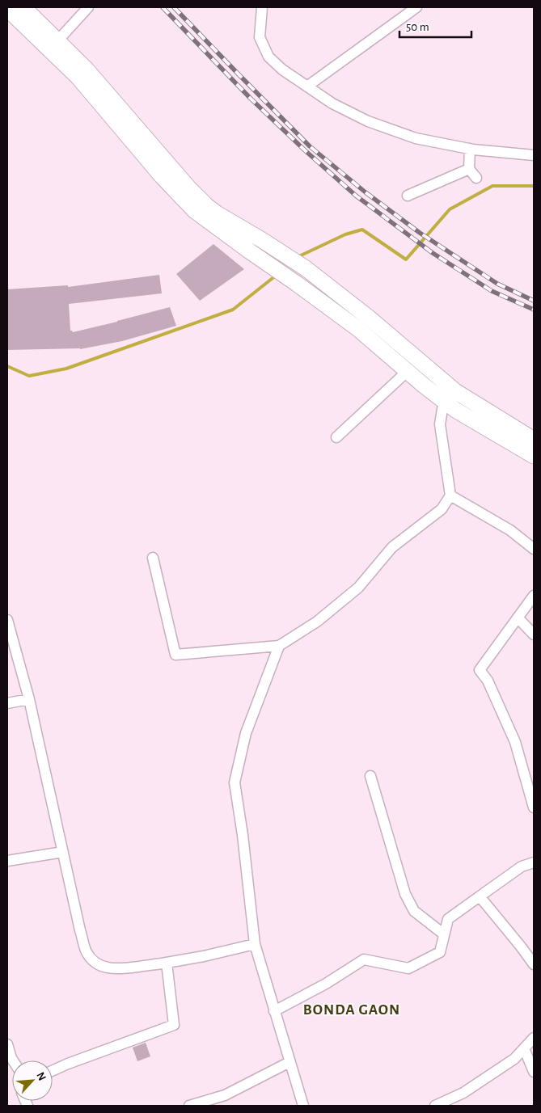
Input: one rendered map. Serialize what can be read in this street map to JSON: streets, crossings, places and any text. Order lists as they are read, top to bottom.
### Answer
{
  "districts": ["BONDA GAON"],
  "scale_bar": "50 m",
  "north": "top right"
}
